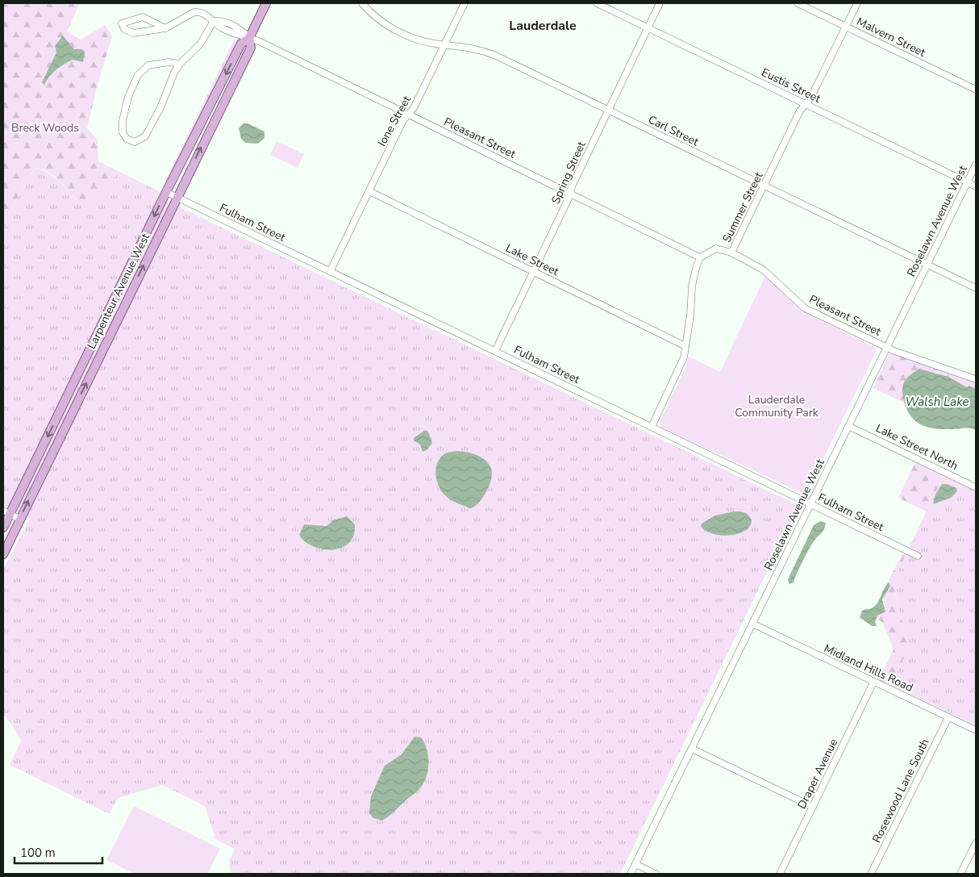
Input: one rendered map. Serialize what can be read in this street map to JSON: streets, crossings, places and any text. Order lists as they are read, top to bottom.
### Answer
{
  "streets": {
    "main road": ["Larpenteur Avenue West"],
    "street": [
      "Malvern Street",
      "Eustis Street",
      "Ione Street",
      "Carl Street",
      "Pleasant Street",
      "Spring Street",
      "Summer Street",
      "Roselawn Avenue West",
      "Fulham Street",
      "Lake Street",
      "Lake Street North",
      "Midland Hills Road",
      "Draper Avenue",
      "Rosewood Lane South"
    ]
  },
  "crossings": [
    ["Malvern Street", "Summer Street"],
    ["Eustis Street", "Spring Street"],
    ["Eustis Street", "Summer Street"],
    ["Eustis Street", "Roselawn Avenue West"],
    ["Ione Street", "Carl Street"],
    ["Ione Street", "Pleasant Street"],
    ["Ione Street", "Fulham Street"],
    ["Ione Street", "Lake Street"],
    ["Carl Street", "Spring Street"],
    ["Carl Street", "Summer Street"],
    ["Carl Street", "Roselawn Avenue West"],
    ["Pleasant Street", "Spring Street"],
    ["Pleasant Street", "Summer Street"],
    ["Pleasant Street", "Roselawn Avenue West"],
    ["Pleasant Street", "Larpenteur Avenue West"],
    ["Spring Street", "Fulham Street"],
    ["Spring Street", "Lake Street"],
    ["Roselawn Avenue West", "Fulham Street"],
    ["Roselawn Avenue West", "Lake Street North"],
    ["Roselawn Avenue West", "Midland Hills Road"],
    ["Fulham Street", "Larpenteur Avenue West"],
    ["Midland Hills Road", "Draper Avenue"],
    ["Midland Hills Road", "Rosewood Lane South"]
  ],
  "districts": ["Lauderdale"],
  "water": ["Walsh Lake"],
  "parks": ["Breck Woods", "Lauderdale Community Park"],
  "scale_bar": "100 m"
}
